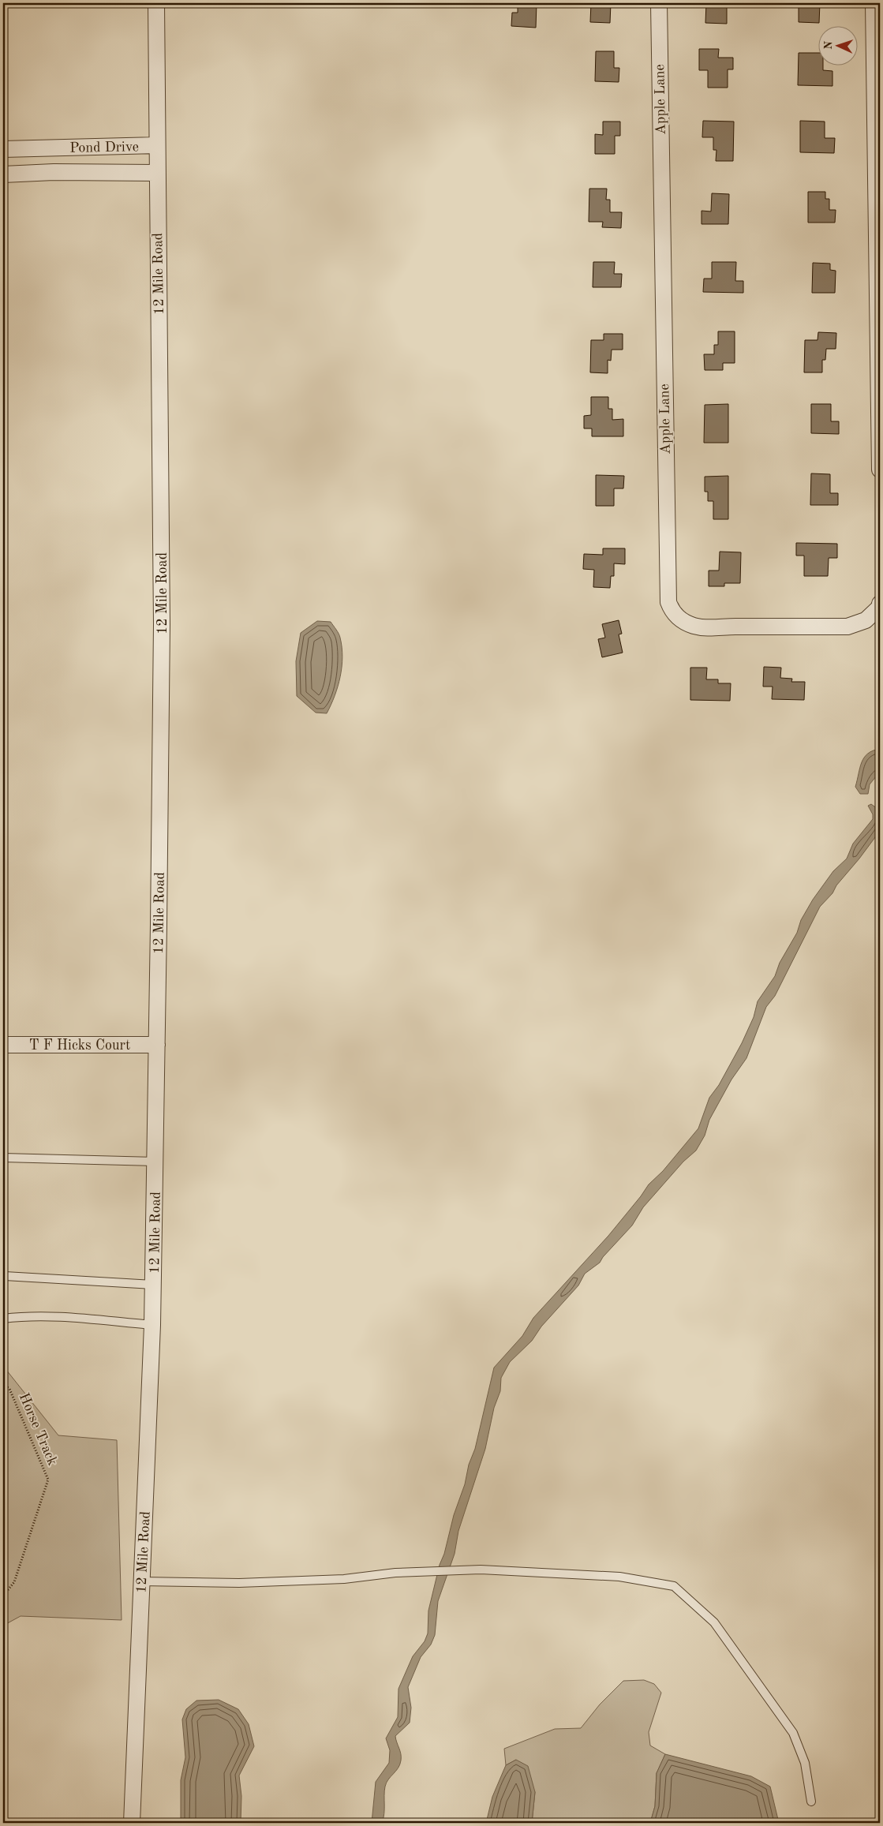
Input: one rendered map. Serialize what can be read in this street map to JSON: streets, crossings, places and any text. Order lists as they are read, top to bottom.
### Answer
{
  "streets": {
    "street": [
      "Apple Lane",
      "Pond Drive",
      "12 Mile Road",
      "T F Hicks Court"
    ],
    "path": ["Horse Track"]
  },
  "crossings": [
    ["Pond Drive", "12 Mile Road"],
    ["12 Mile Road", "T F Hicks Court"]
  ],
  "north": "left"
}
